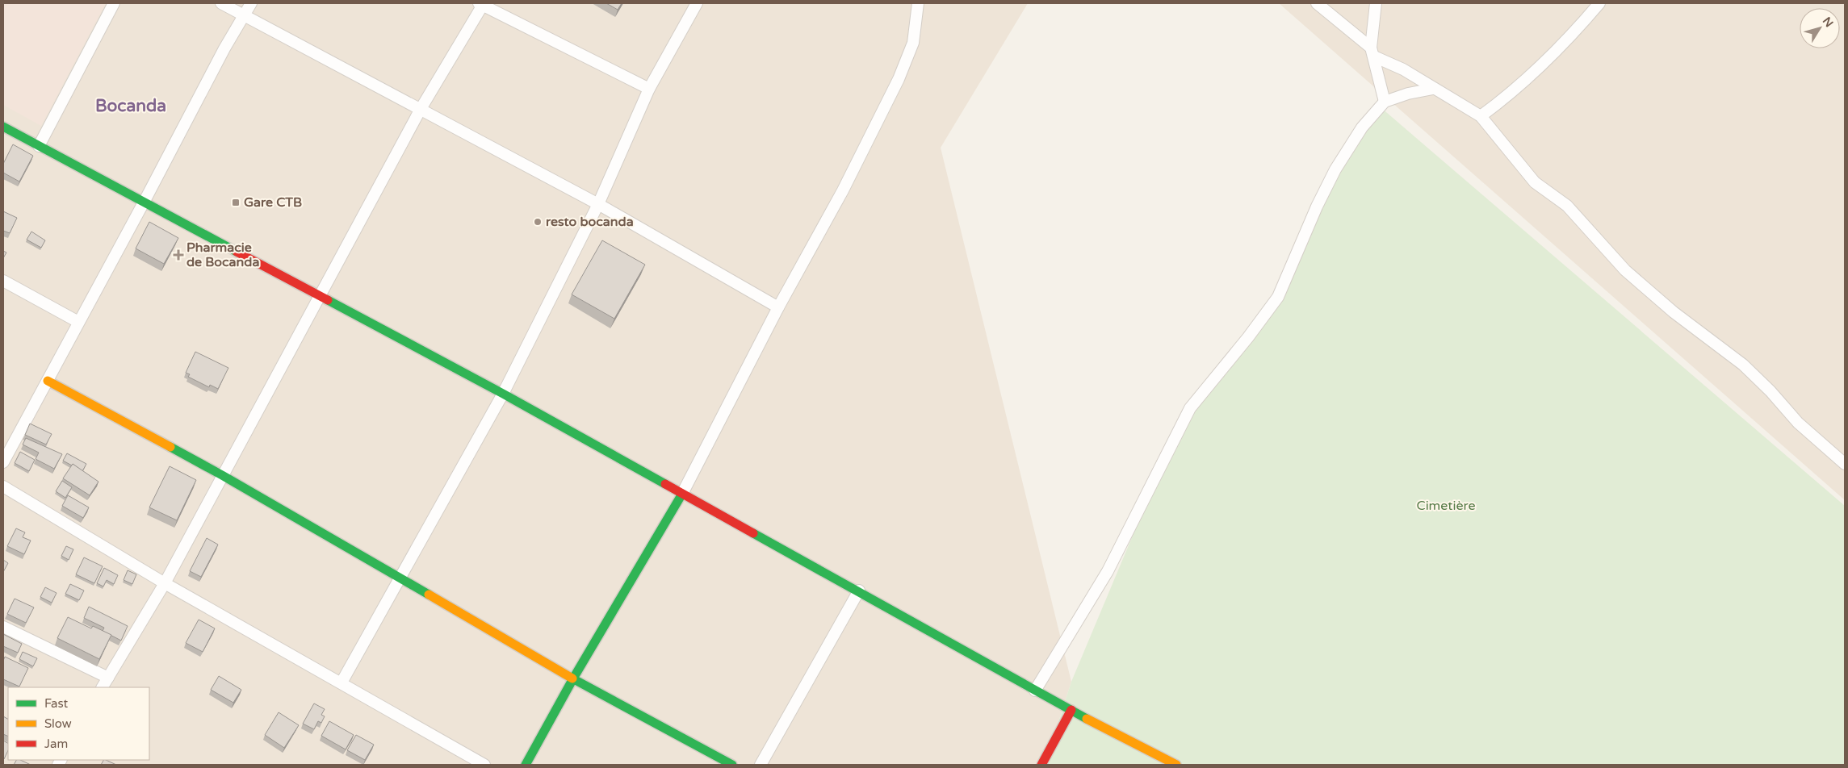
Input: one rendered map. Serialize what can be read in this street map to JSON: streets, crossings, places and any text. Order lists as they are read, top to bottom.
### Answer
{
  "districts": ["Bocanda"],
  "parks": ["Cimetière"],
  "places": {
    "transit": ["Gare CTB"],
    "other": ["resto bocanda"],
    "health": ["Pharmacie de Bocanda"]
  },
  "legend": ["Fast", "Slow", "Jam"],
  "north": "top right"
}
